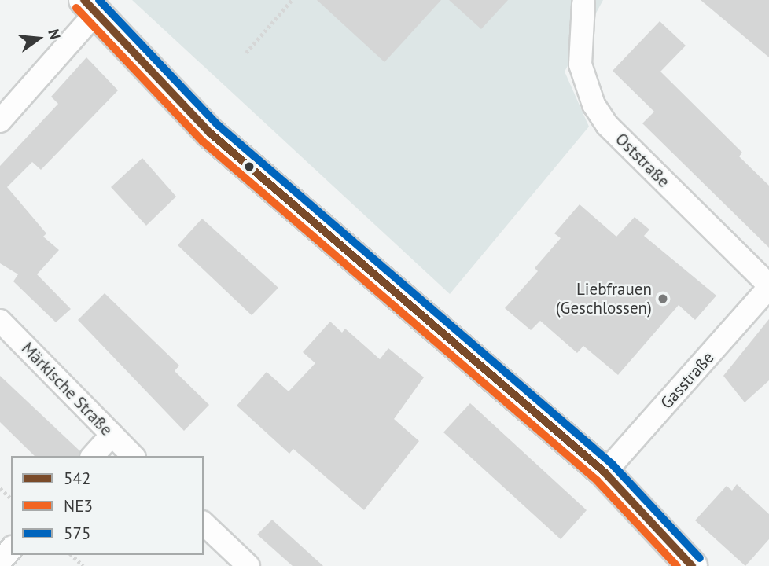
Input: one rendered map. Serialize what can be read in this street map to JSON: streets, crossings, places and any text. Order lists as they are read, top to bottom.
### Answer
{
  "streets": {
    "street": ["Oststraße", "Gasstraße", "Märkische Straße"]
  },
  "crossings": [
    ["Oststraße", "Gasstraße"]
  ],
  "places": ["Liebfrauen (Geschlossen)"],
  "lines": ["transit line 542", "transit line 575", "transit line NE3"],
  "legend": ["542", "NE3", "575"],
  "north": "right"
}
